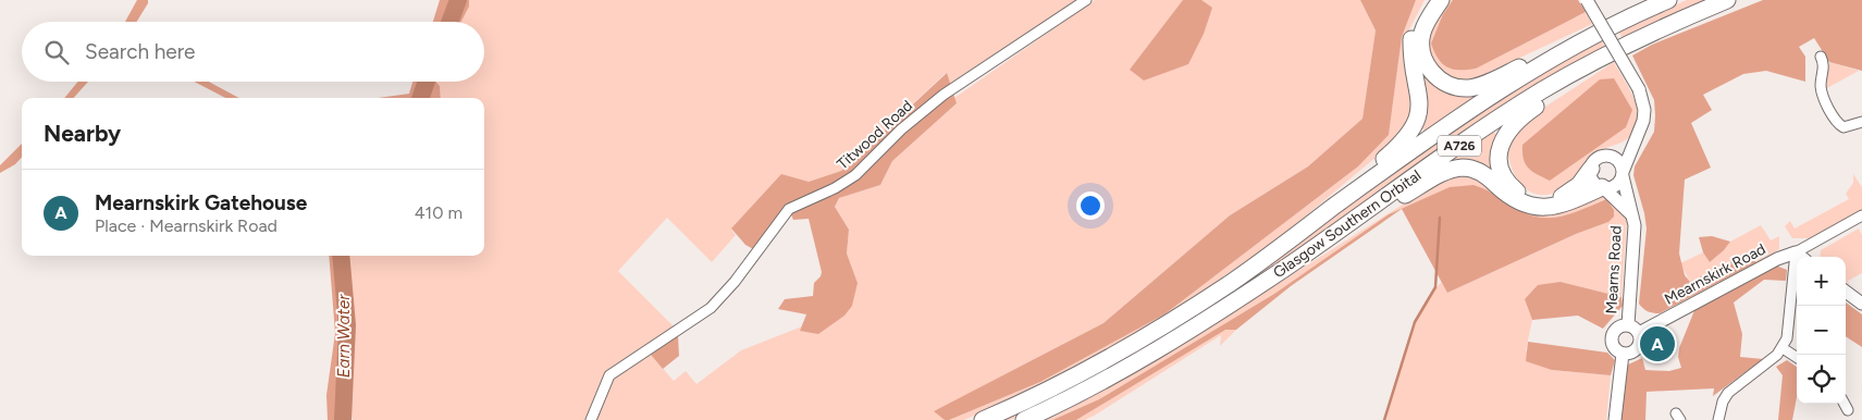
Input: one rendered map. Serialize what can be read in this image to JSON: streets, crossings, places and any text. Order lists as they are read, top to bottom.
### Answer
{
  "streets": {
    "highway": ["A726", "Glasgow Southern Orbital"],
    "street": ["Titwood Road", "Mearns Road", "Mearnskirk Road"]
  },
  "crossings": [
    ["Mearns Road", "Mearnskirk Road"]
  ],
  "water": ["Earn Water"],
  "page": {
    "search": "Search here",
    "heading": "Nearby",
    "list": [
      {
        "mark": "A",
        "name": "Mearnskirk Gatehouse",
        "note": "Place · Mearnskirk Road",
        "value": "410 m"
      }
    ],
    "map_buttons": ["+", "−"],
    "pins": "A"
  }
}
